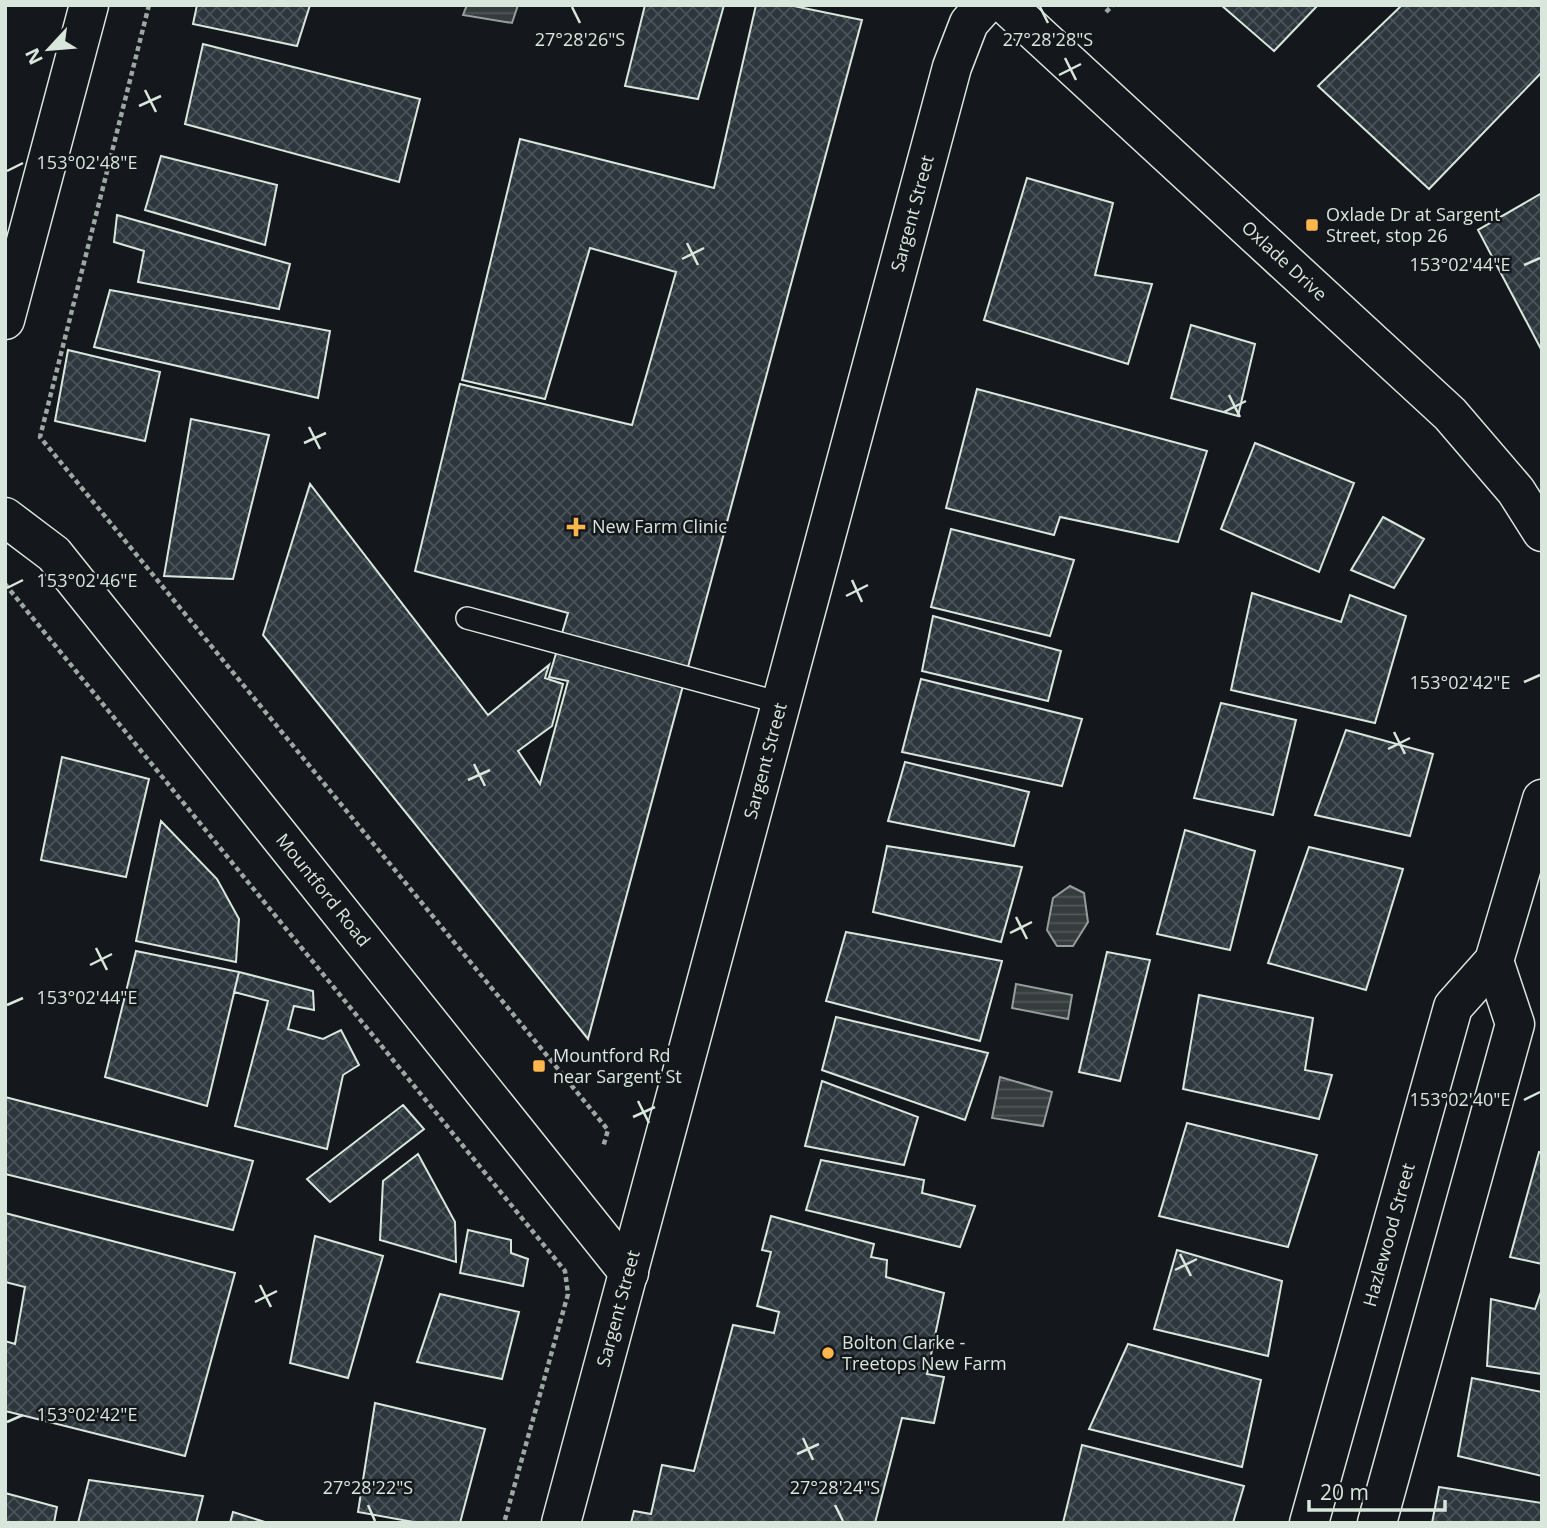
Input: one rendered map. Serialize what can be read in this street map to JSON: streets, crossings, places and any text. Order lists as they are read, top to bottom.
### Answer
{
  "streets": {
    "street": [
      "Sargent Street",
      "Oxlade Drive",
      "Mountford Road",
      "Hazlewood Street"
    ]
  },
  "crossings": [
    ["Sargent Street", "Mountford Road"]
  ],
  "places": {
    "transit": ["Oxlade Dr at Sargent Street, stop 26", "Mountford Rd near Sargent St"],
    "health": ["New Farm Clinic"],
    "other": ["Bolton Clarke - Treetops New Farm"]
  },
  "scale_bar": "20 m",
  "north": "bottom left",
  "coordinates": [
    "27°28'28\"S",
    "27°28'26\"S",
    "153°02'48\"E",
    "153°02'44\"E",
    "153°02'46\"E",
    "153°02'42\"E",
    "153°02'40\"E",
    "27°28'22\"S",
    "27°28'24\"S"
  ]
}
